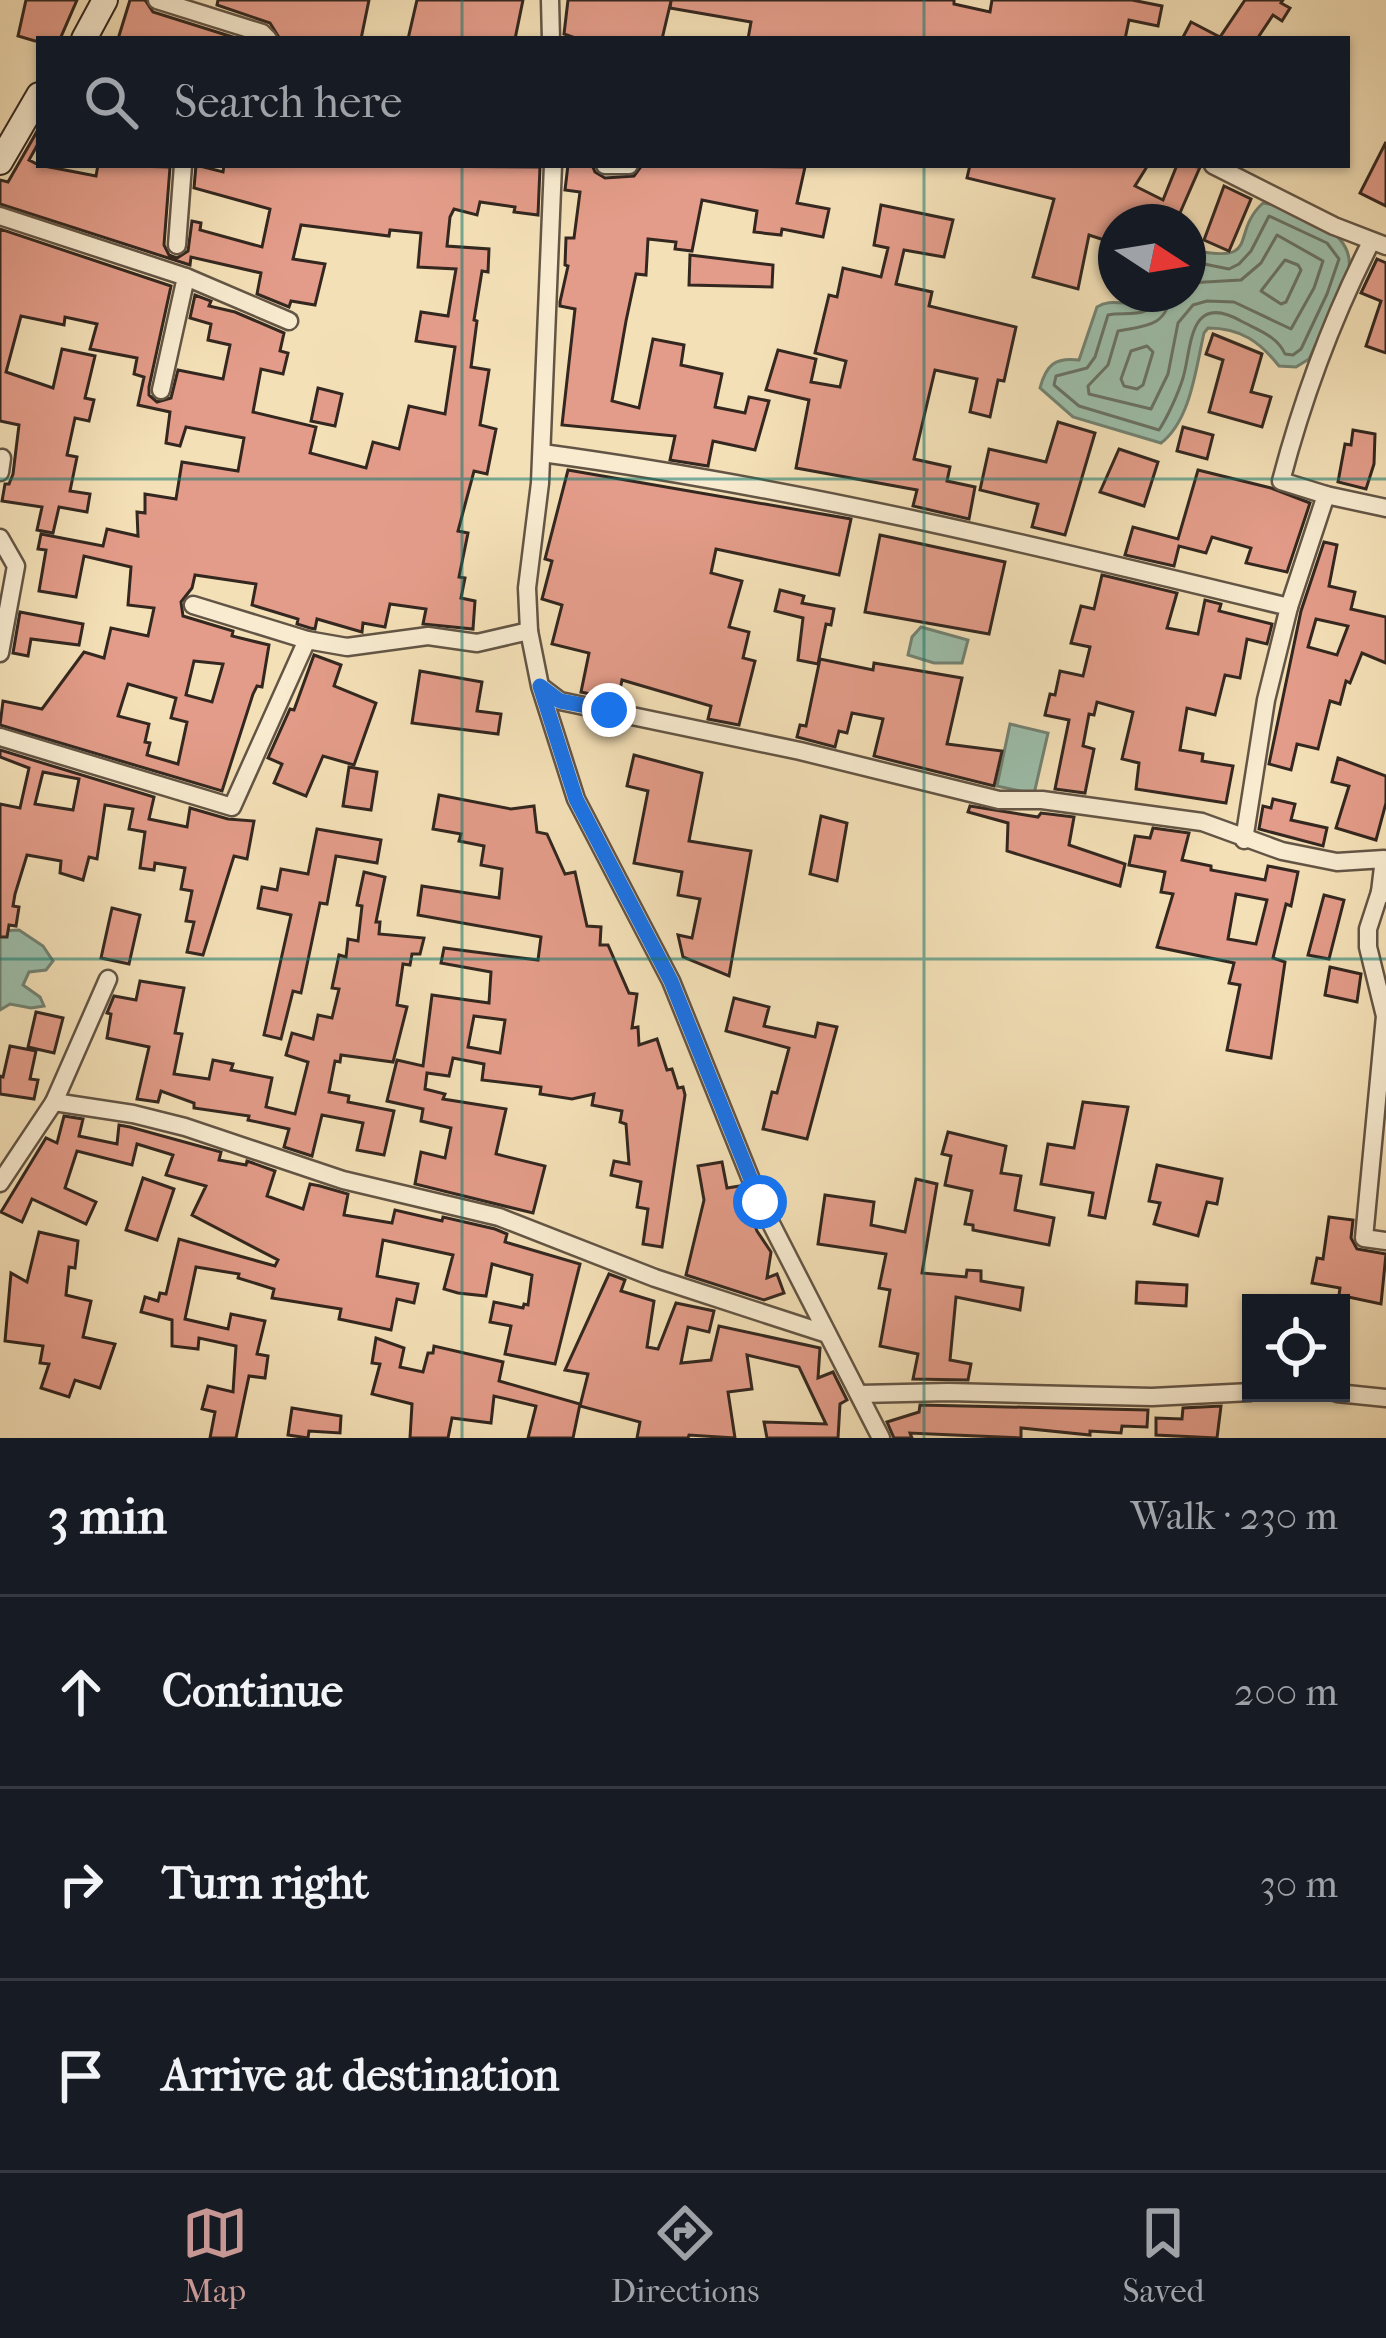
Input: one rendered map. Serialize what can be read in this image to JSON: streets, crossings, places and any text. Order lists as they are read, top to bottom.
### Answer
{
  "north": "right",
  "page": {
    "search": "Search here",
    "heading": ["3 min", "Walk · 230 m"],
    "list": [
      ["Continue", "200 m"],
      ["Turn right", "30 m"],
      "Arrive at destination"
    ],
    "nav": ["Map", "Directions", "Saved"]
  }
}
